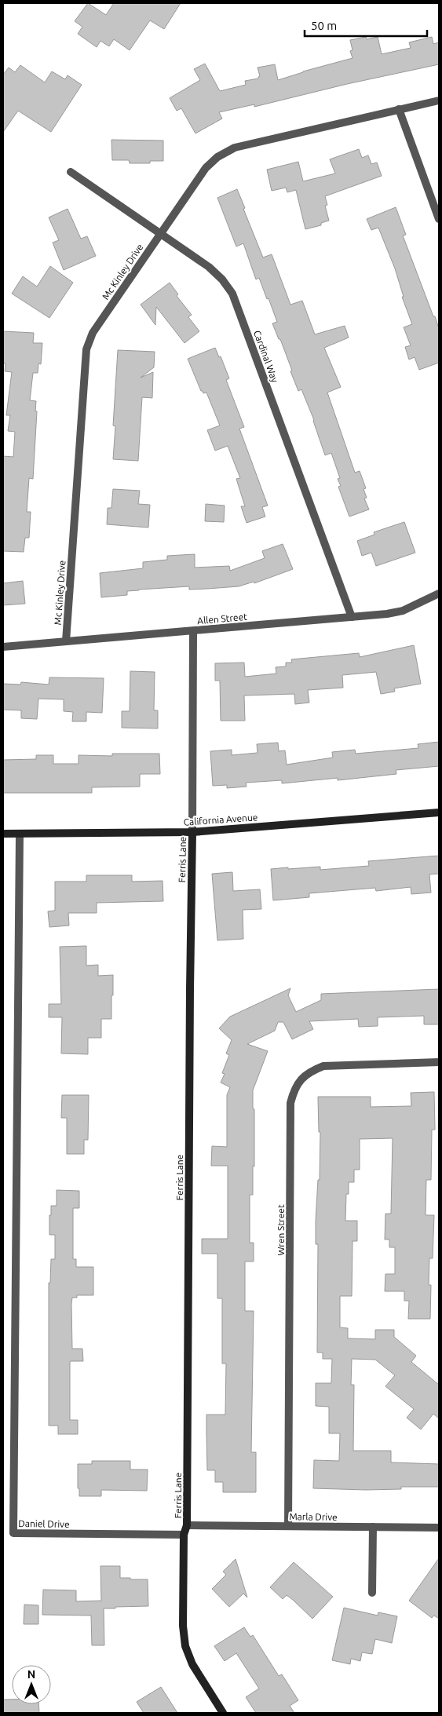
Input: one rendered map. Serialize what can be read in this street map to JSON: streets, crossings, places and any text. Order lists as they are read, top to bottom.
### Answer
{
  "streets": {
    "street": [
      "Mc Kinley Drive",
      "Cardinal Way",
      "Allen Street",
      "California Avenue",
      "Ferris Lane",
      "Wren Street",
      "Marla Drive",
      "Daniel Drive"
    ]
  },
  "crossings": [
    ["Mc Kinley Drive", "Cardinal Way"],
    ["Mc Kinley Drive", "Allen Street"],
    ["Cardinal Way", "Allen Street"],
    ["Allen Street", "Ferris Lane"],
    ["California Avenue", "Ferris Lane"],
    ["California Avenue", "Daniel Drive"],
    ["Ferris Lane", "Marla Drive"],
    ["Ferris Lane", "Daniel Drive"],
    ["Wren Street", "Marla Drive"]
  ],
  "scale_bar": "50 m",
  "north": "top"
}
